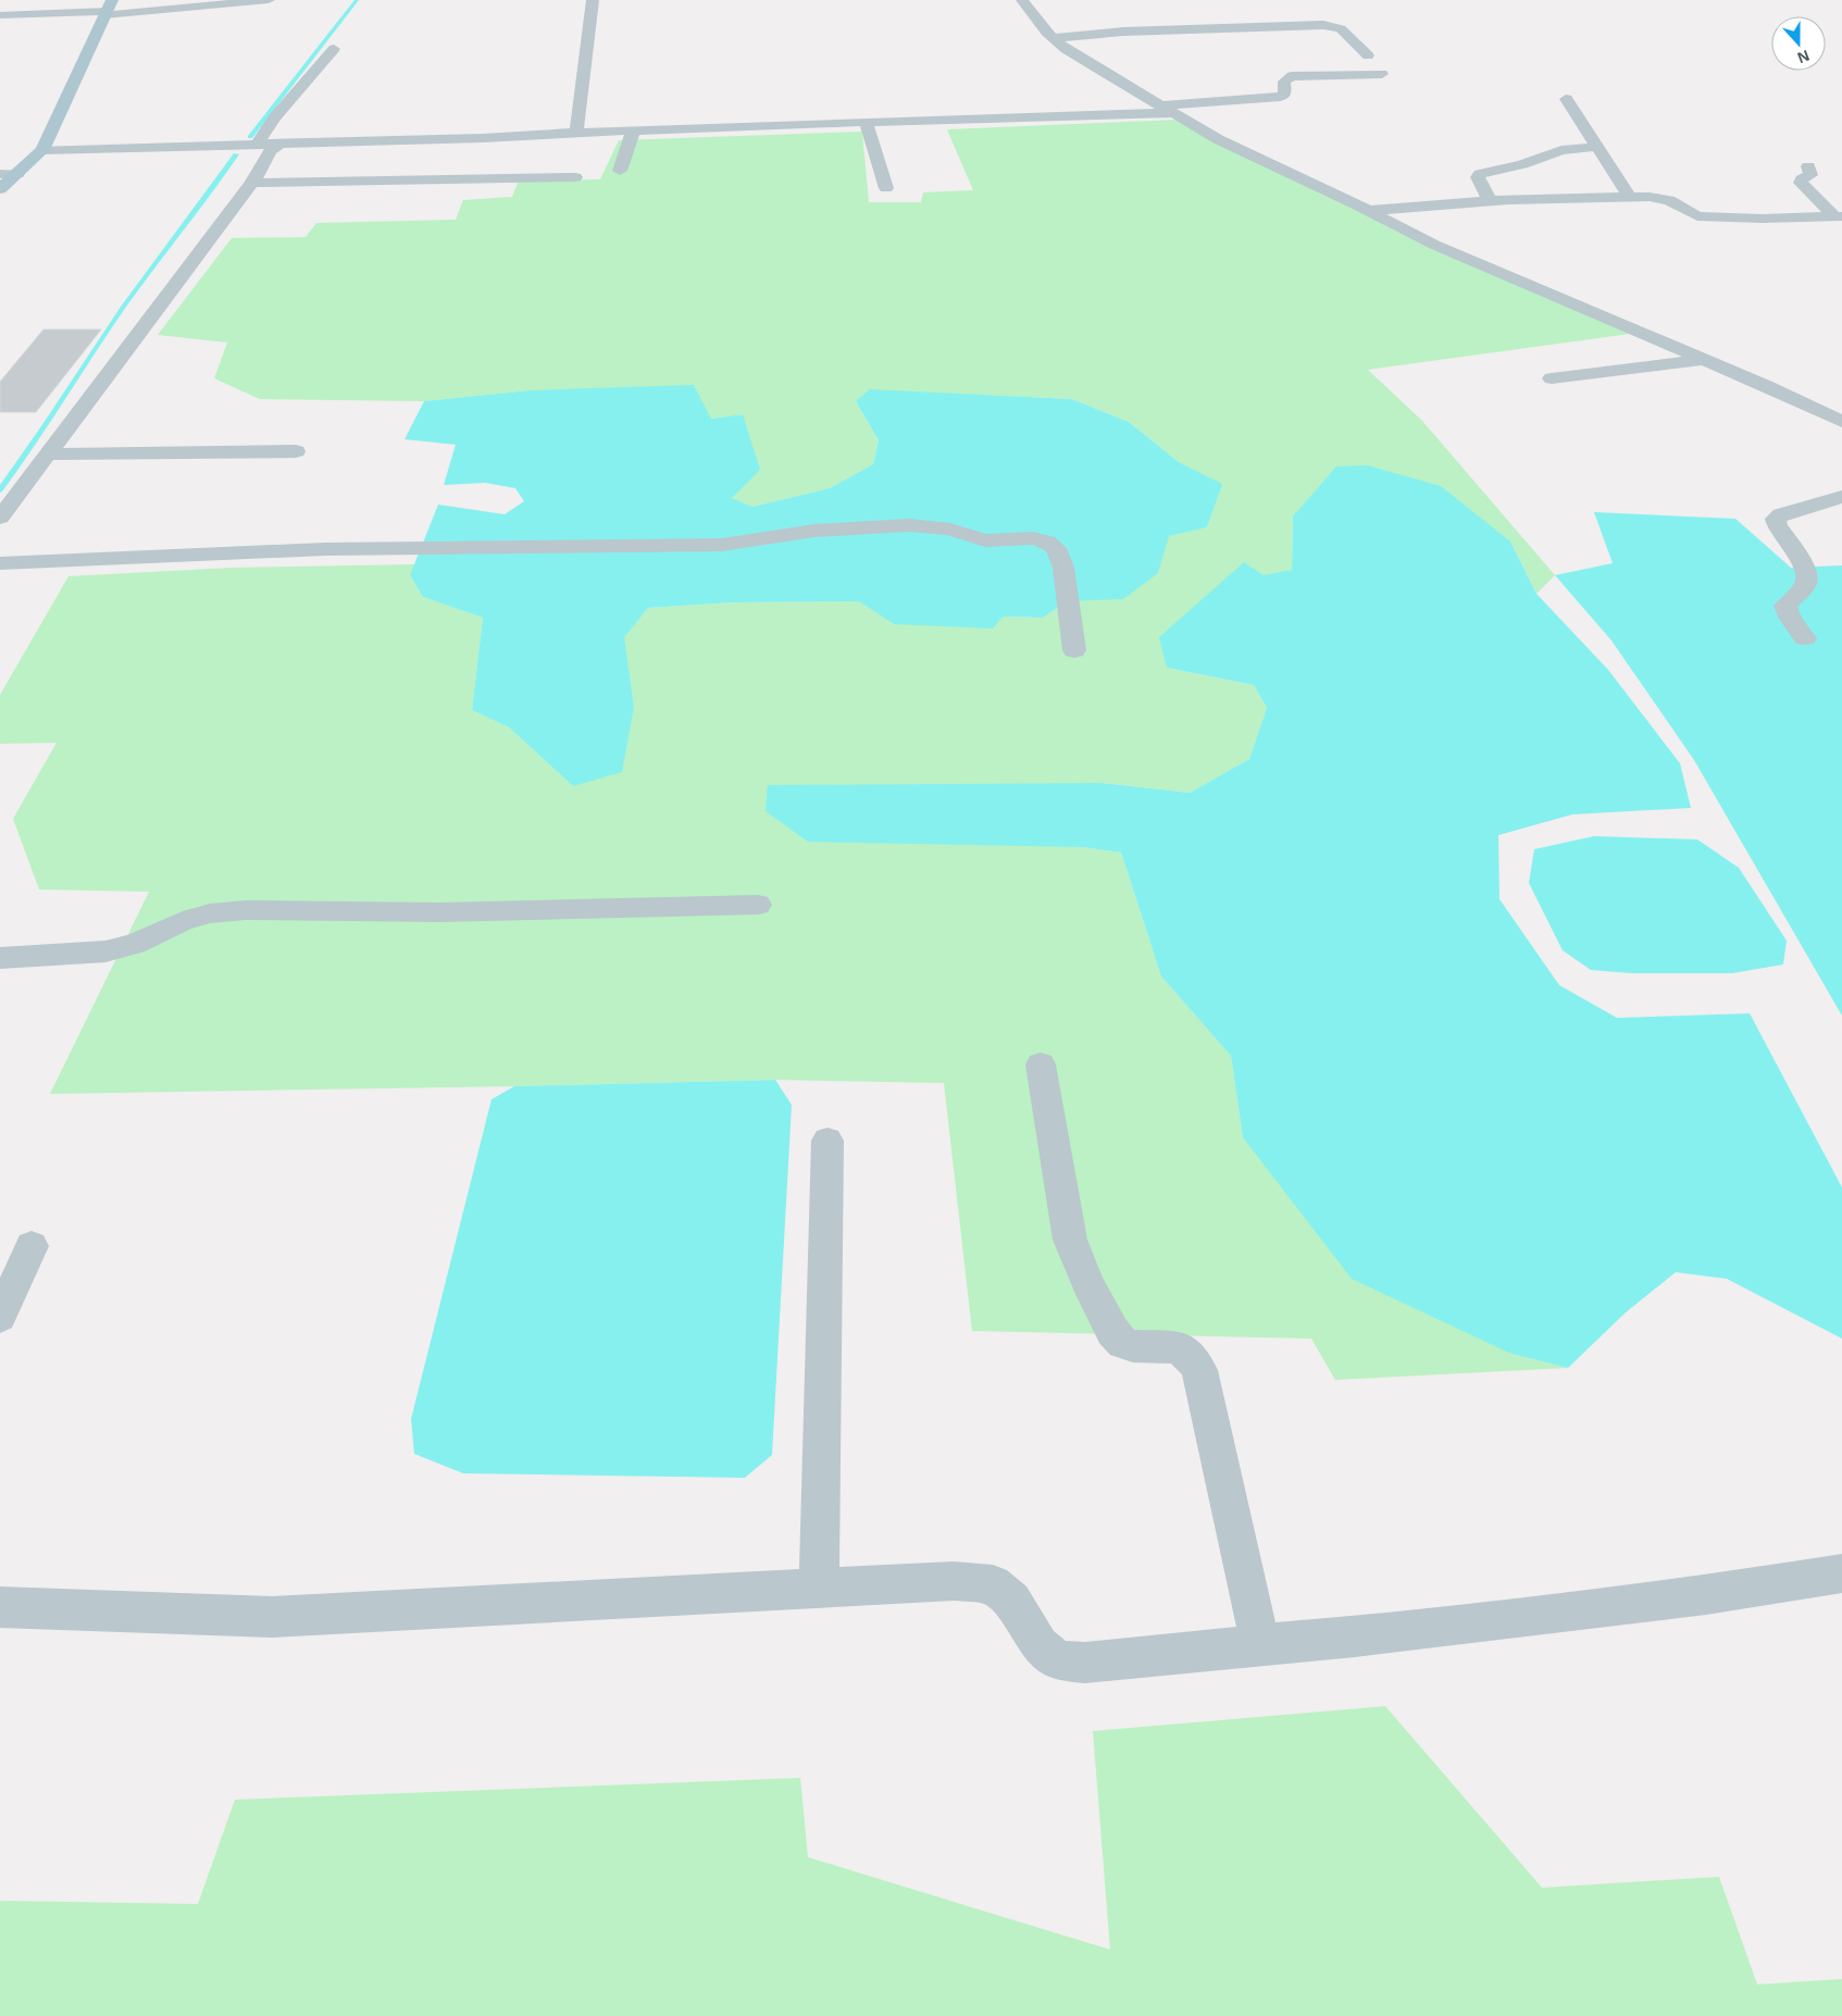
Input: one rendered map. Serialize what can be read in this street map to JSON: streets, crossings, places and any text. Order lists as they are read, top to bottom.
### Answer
{
  "north": "bottom"
}
